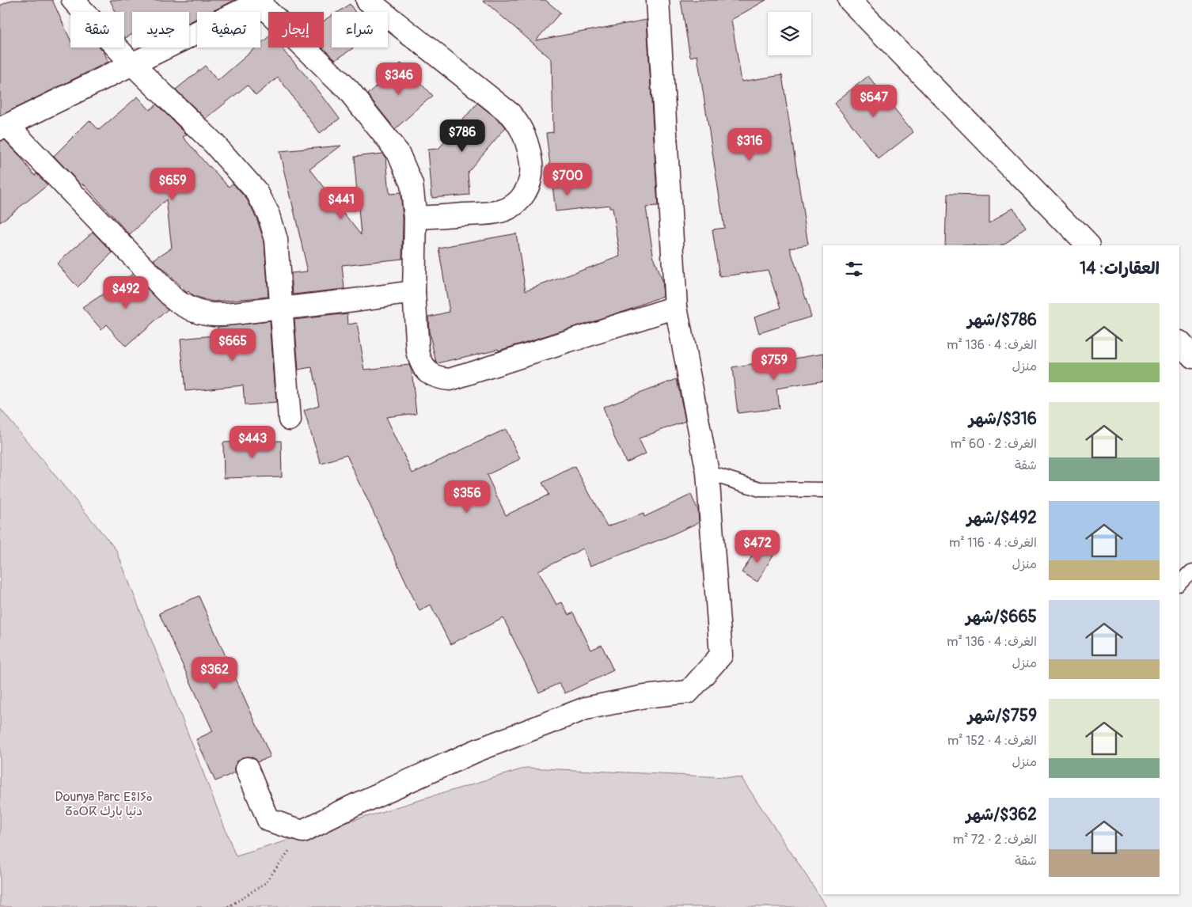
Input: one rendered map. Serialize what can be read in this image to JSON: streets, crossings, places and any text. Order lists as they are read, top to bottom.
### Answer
{
  "parks": ["Dounya Parc ⴹⵓⵏⵢⴰ ⵒⴰⵔⴽ دنيا بارك"],
  "page": {
    "chip": [
      "شراء",
      "إيجار",
      "تصفية",
      "جديد",
      "شقة"
    ],
    "price": [
      "$346",
      "$647",
      "$786",
      "$316",
      "$700",
      "$659",
      "$441",
      "$492",
      "$665",
      "$759",
      "$443",
      "$356",
      "$472",
      "$362"
    ],
    "heading": "العقارات: 14",
    "list": [
      {
        "name": "$786/شهر",
        "note": "الغرف: 4 · 136 m² · منزل"
      },
      {
        "name": "$316/شهر",
        "note": "الغرف: 2 · 60 m² · شقة"
      },
      {
        "name": "$492/شهر",
        "note": "الغرف: 4 · 116 m² · منزل"
      },
      {
        "name": "$665/شهر",
        "note": "الغرف: 4 · 136 m² · منزل"
      },
      {
        "name": "$759/شهر",
        "note": "الغرف: 4 · 152 m² · منزل"
      },
      {
        "name": "$362/شهر",
        "note": "الغرف: 2 · 72 m² · شقة"
      }
    ]
  }
}
